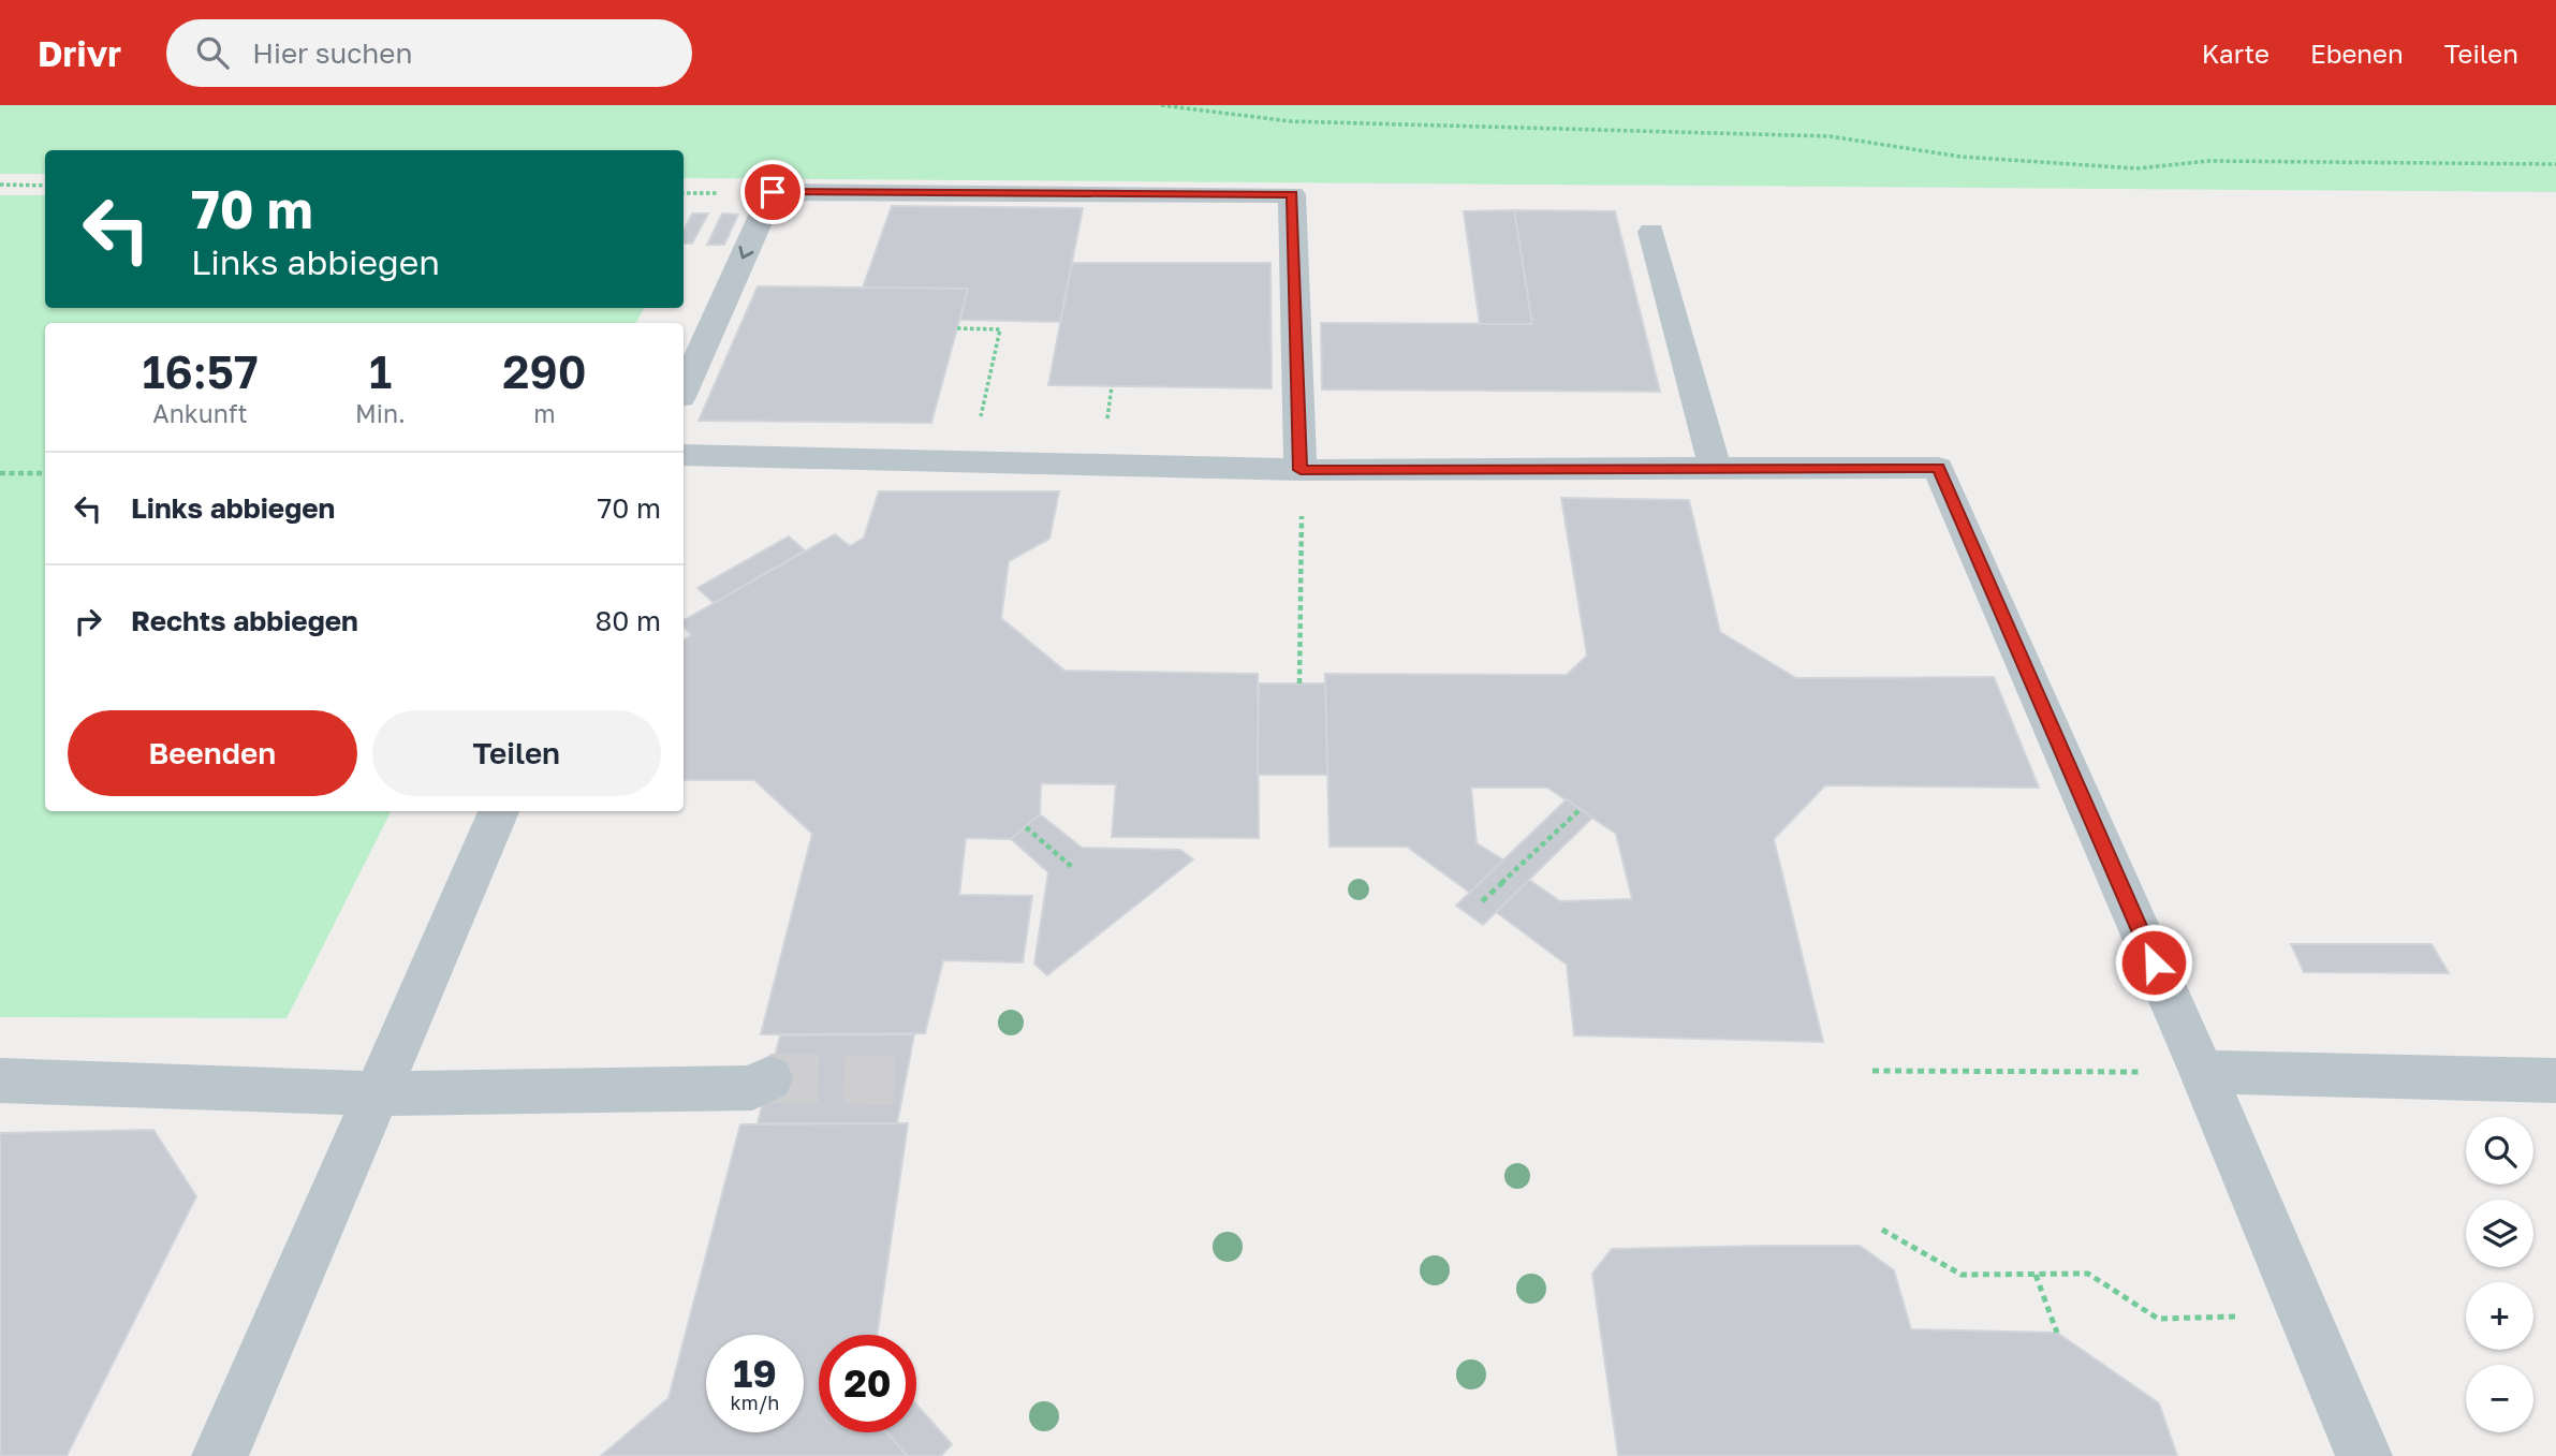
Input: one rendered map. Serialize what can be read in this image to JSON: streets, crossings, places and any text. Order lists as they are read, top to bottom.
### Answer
{
  "page": {
    "header": "Drivr",
    "search": "Hier suchen",
    "nav": ["Karte", "Ebenen", "Teilen"],
    "turn": ["70 m", "Links abbiegen"],
    "eta": [
      "16:57",
      "Ankunft",
      "1",
      "Min.",
      "290",
      "m"
    ],
    "list": [
      {
        "name": "Links abbiegen",
        "value": "70 m"
      },
      {
        "name": "Rechts abbiegen",
        "value": "80 m"
      }
    ],
    "buttons": ["Beenden", "Teilen"],
    "map_buttons": ["+", "−"],
    "speed": "19 km/h",
    "limit": "20"
  }
}
